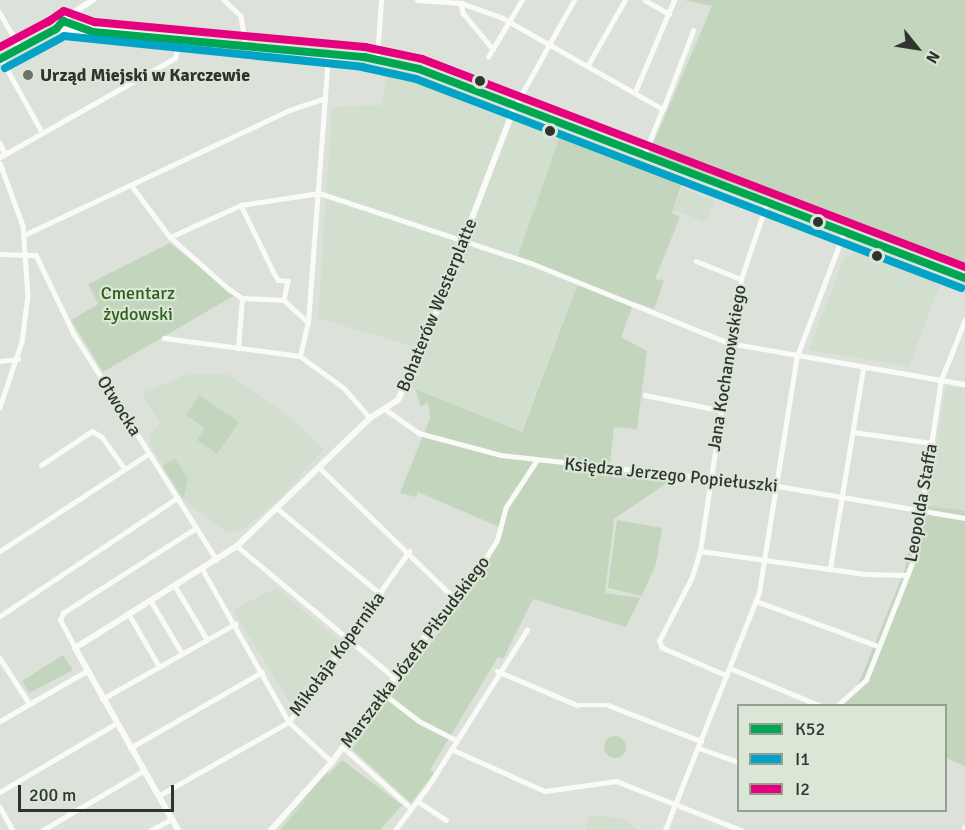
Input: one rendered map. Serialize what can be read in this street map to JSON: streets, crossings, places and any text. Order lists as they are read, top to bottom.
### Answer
{
  "streets": {
    "street": [
      "Bohaterów Westerplatte",
      "Jana Kochanowskiego",
      "Otwocka",
      "Księdza Jerzego Popiełuszki",
      "Leopolda Staffa",
      "Marszałka Józefa Piłsudskiego",
      "Mikołaja Kopernika"
    ]
  },
  "crossings": [
    ["Bohaterów Westerplatte", "Otwocka"],
    ["Bohaterów Westerplatte", "Księdza Jerzego Popiełuszki"],
    ["Jana Kochanowskiego", "Księdza Jerzego Popiełuszki"],
    ["Księdza Jerzego Popiełuszki", "Leopolda Staffa"],
    ["Księdza Jerzego Popiełuszki", "Marszałka Józefa Piłsudskiego"]
  ],
  "parks": ["Cmentarz żydowski"],
  "places": ["Urząd Miejski w Karczewie"],
  "lines": ["transit line I2", "transit line K52", "transit line I1"],
  "legend": ["K52", "I1", "I2"],
  "scale_bar": "200 m",
  "north": "bottom right"
}
